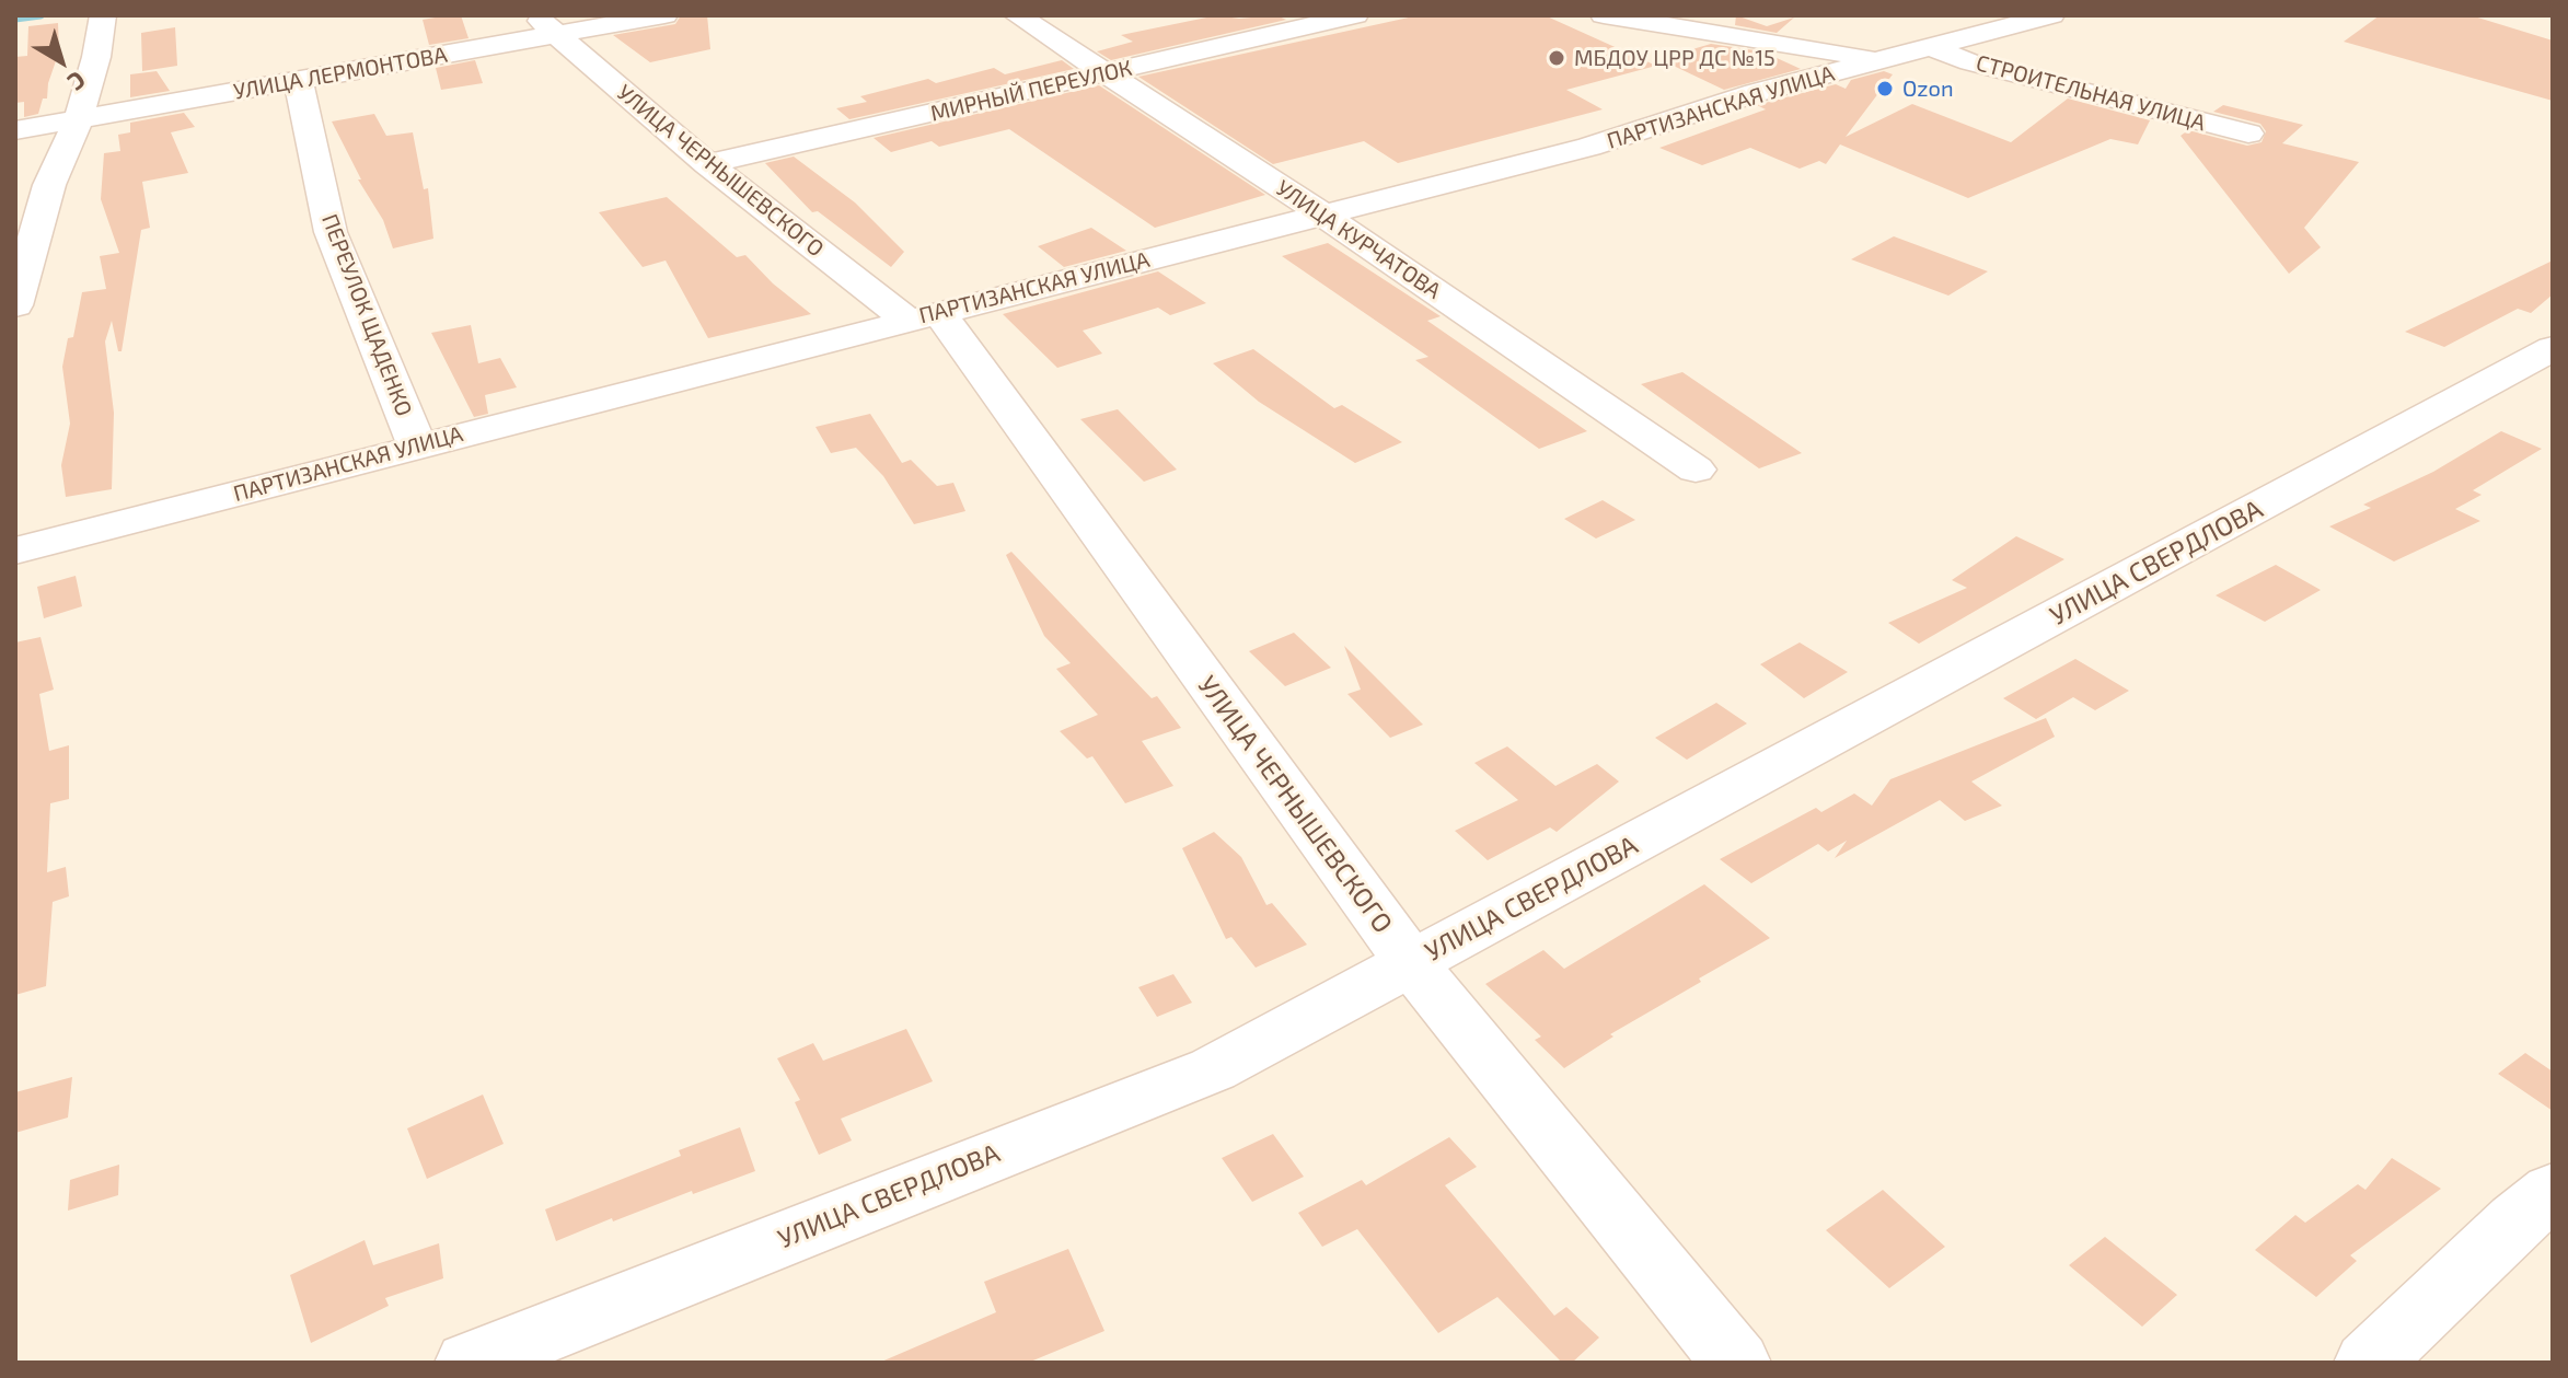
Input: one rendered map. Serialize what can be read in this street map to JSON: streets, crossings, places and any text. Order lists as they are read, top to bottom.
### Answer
{
  "streets": {
    "street": [
      "УЛИЦА ЛЕРМОНТОВА",
      "МИРНЫЙ ПЕРЕУЛОК",
      "СТРОИТЕЛЬНАЯ УЛИЦА",
      "ПАРТИЗАНСКАЯ УЛИЦА",
      "УЛИЦА ЧЕРНЫШЕВСКОГО",
      "УЛИЦА КУРЧАТОВА",
      "ПЕРЕУЛОК ЩАДЕНКО",
      "УЛИЦА СВЕРДЛОВА"
    ]
  },
  "crossings": [
    ["УЛИЦА ЛЕРМОНТОВА", "УЛИЦА ЧЕРНЫШЕВСКОГО"],
    ["УЛИЦА ЛЕРМОНТОВА", "ПЕРЕУЛОК ЩАДЕНКО"],
    ["МИРНЫЙ ПЕРЕУЛОК", "УЛИЦА ЧЕРНЫШЕВСКОГО"],
    ["МИРНЫЙ ПЕРЕУЛОК", "УЛИЦА КУРЧАТОВА"],
    ["СТРОИТЕЛЬНАЯ УЛИЦА", "ПАРТИЗАНСКАЯ УЛИЦА"],
    ["ПАРТИЗАНСКАЯ УЛИЦА", "УЛИЦА ЧЕРНЫШЕВСКОГО"],
    ["ПАРТИЗАНСКАЯ УЛИЦА", "УЛИЦА КУРЧАТОВА"],
    ["ПАРТИЗАНСКАЯ УЛИЦА", "ПЕРЕУЛОК ЩАДЕНКО"],
    ["УЛИЦА ЧЕРНЫШЕВСКОГО", "УЛИЦА СВЕРДЛОВА"]
  ],
  "places": ["МБДОУ ЦРР ДС №15", "Ozon"],
  "north": "bottom right"
}
